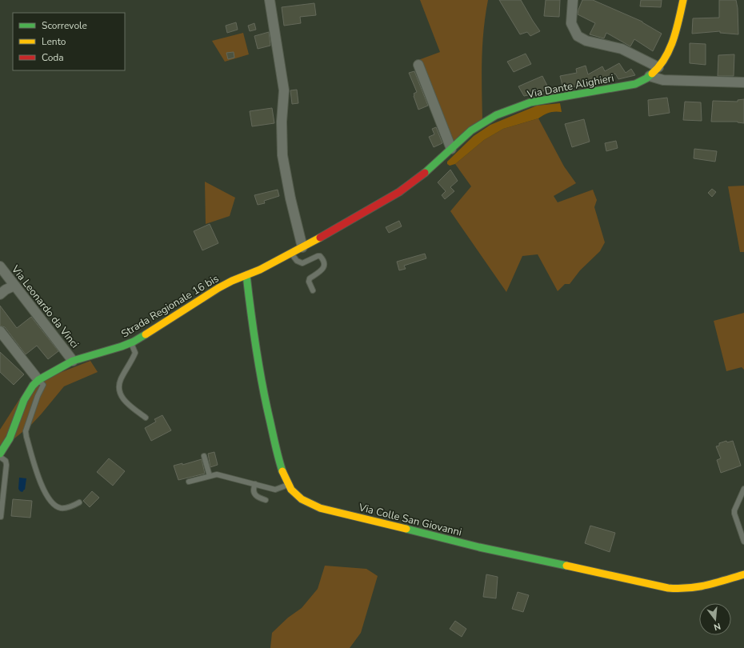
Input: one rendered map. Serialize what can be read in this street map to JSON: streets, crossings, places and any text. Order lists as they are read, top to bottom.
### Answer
{
  "streets": {
    "main road": ["Via Dante Alighieri", "Strada Regionale 16 bis", "Via Colle San Giovanni"],
    "street": ["Via Leonardo da Vinci"]
  },
  "crossings": [
    ["Via Dante Alighieri", "Strada Regionale 16 bis"],
    ["Strada Regionale 16 bis", "Via Leonardo da Vinci"],
    ["Strada Regionale 16 bis", "Via Colle San Giovanni"]
  ],
  "legend": ["Scorrevole", "Lento", "Coda"],
  "north": "bottom"
}
